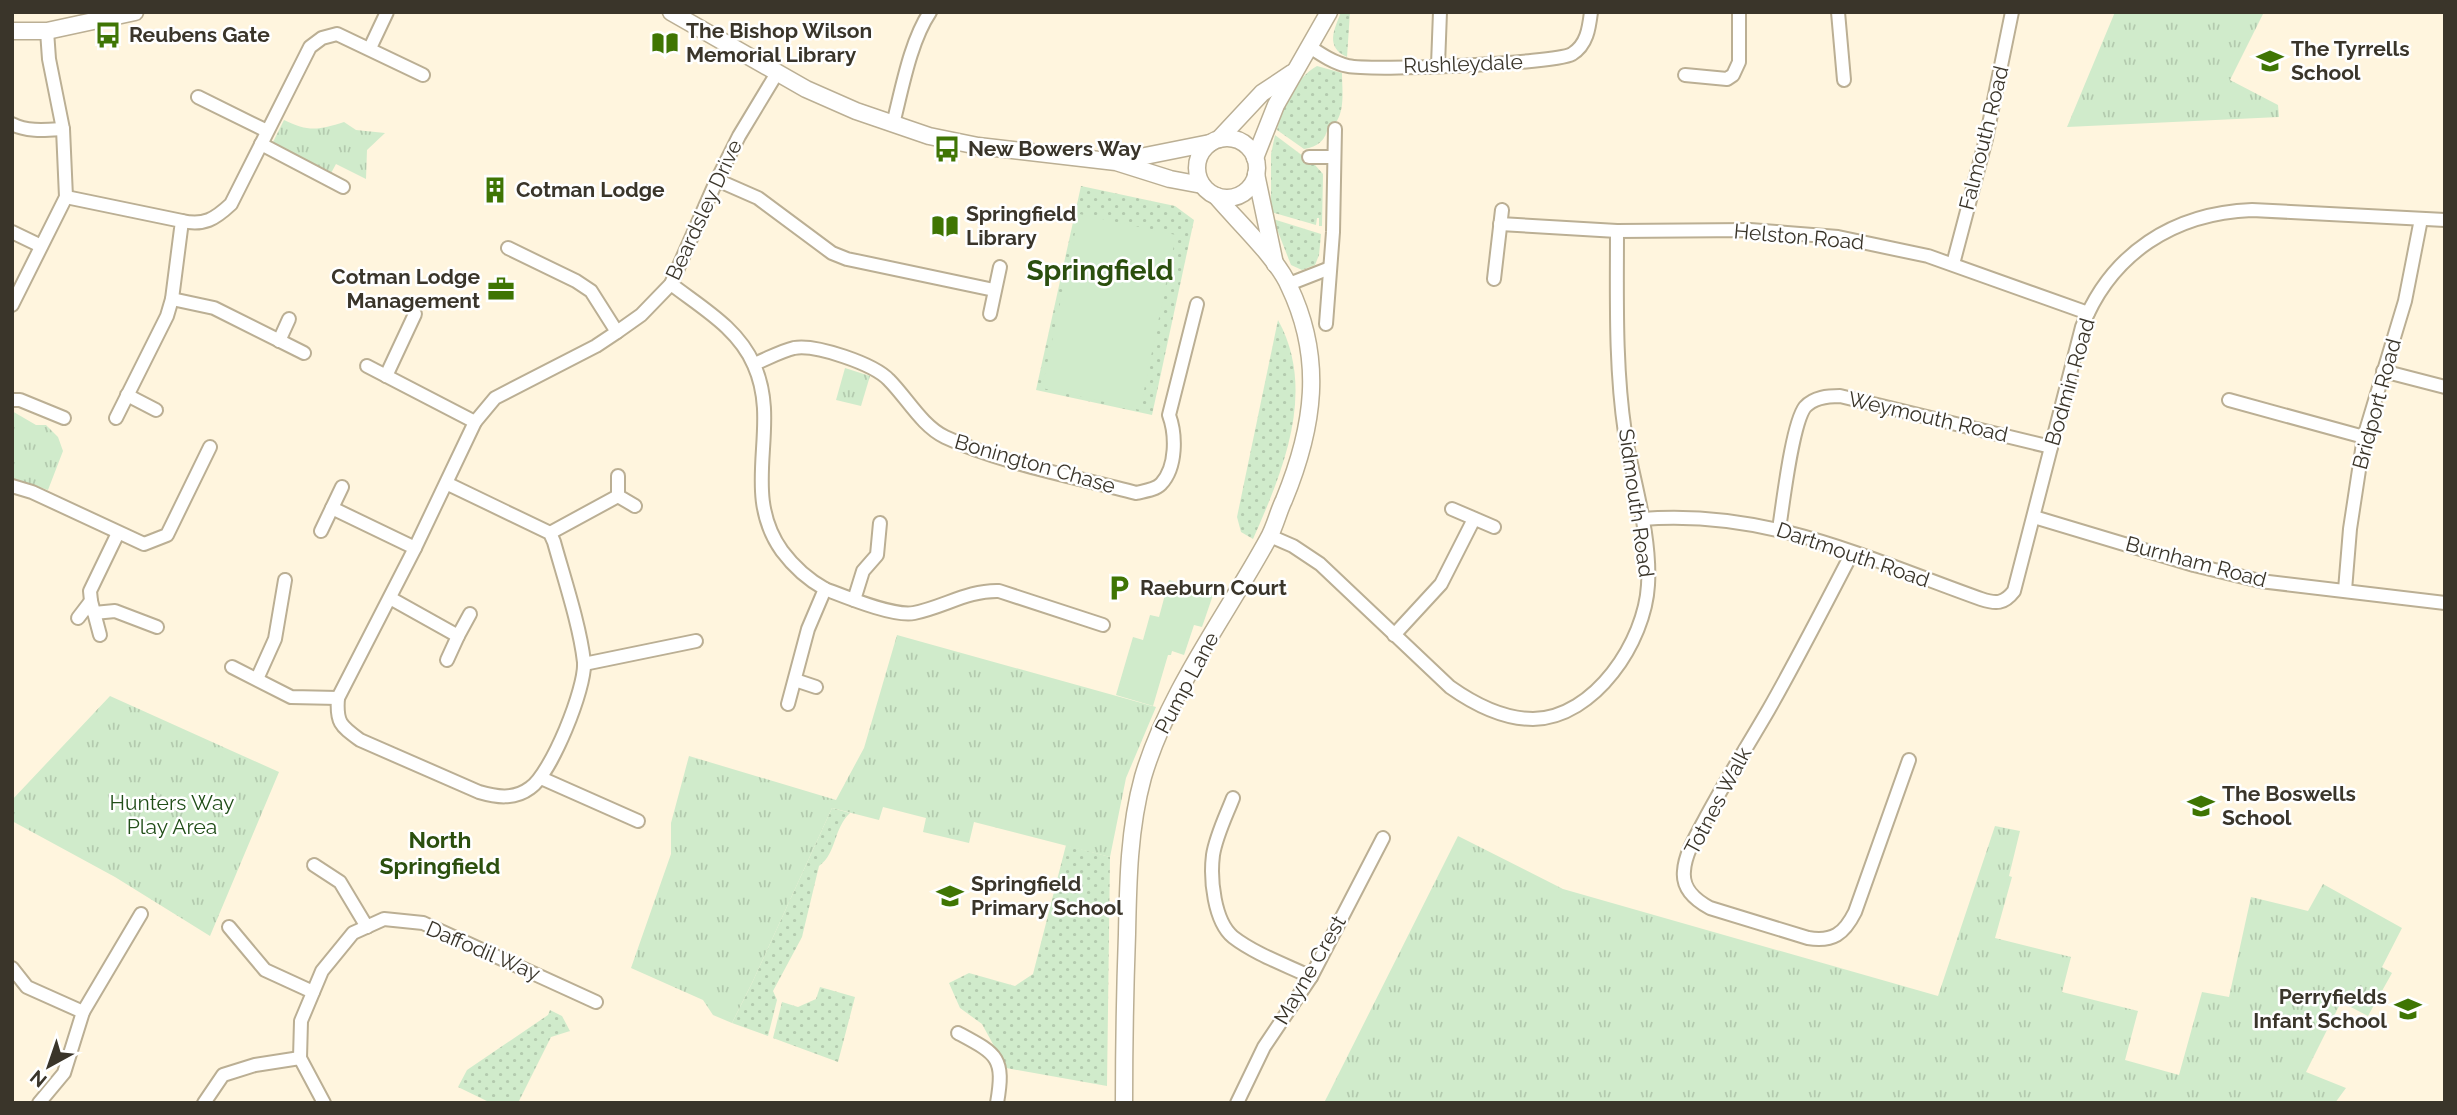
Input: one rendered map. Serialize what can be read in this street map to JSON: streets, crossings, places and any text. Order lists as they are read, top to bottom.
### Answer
{
  "streets": {
    "street": [
      "Rushleydale",
      "Falmouth Road",
      "Beardsley Drive",
      "Helston Road",
      "Bodmin Road",
      "Bridport Road",
      "Weymouth Road",
      "Bonington Chase",
      "Sidmouth Road",
      "Dartmouth Road",
      "Burnham Road",
      "Pump Lane",
      "Totnes Walk",
      "Daffodil Way",
      "Mayne Crest"
    ]
  },
  "crossings": [
    ["Falmouth Road", "Helston Road"],
    ["Helston Road", "Bodmin Road"],
    ["Helston Road", "Sidmouth Road"],
    ["Bodmin Road", "Bridport Road"],
    ["Bodmin Road", "Weymouth Road"],
    ["Bodmin Road", "Dartmouth Road"],
    ["Bodmin Road", "Burnham Road"],
    ["Bridport Road", "Burnham Road"],
    ["Weymouth Road", "Dartmouth Road"],
    ["Sidmouth Road", "Dartmouth Road"],
    ["Sidmouth Road", "Pump Lane"],
    ["Dartmouth Road", "Totnes Walk"]
  ],
  "districts": ["Springfield", "North Springfield"],
  "parks": ["Hunters Way Play Area"],
  "places": {
    "bus stop": ["Reubens Gate", "New Bowers Way"],
    "library": ["The Bishop Wilson Memorial Library", "Springfield Library"],
    "school or university": [
      "The Tyrrells School",
      "The Boswells School",
      "Springfield Primary School",
      "Perryfields Infant School"
    ],
    "building": ["Cotman Lodge"],
    "office": ["Cotman Lodge Management"],
    "parking": ["Raeburn Court"]
  },
  "north": "bottom left"
}
